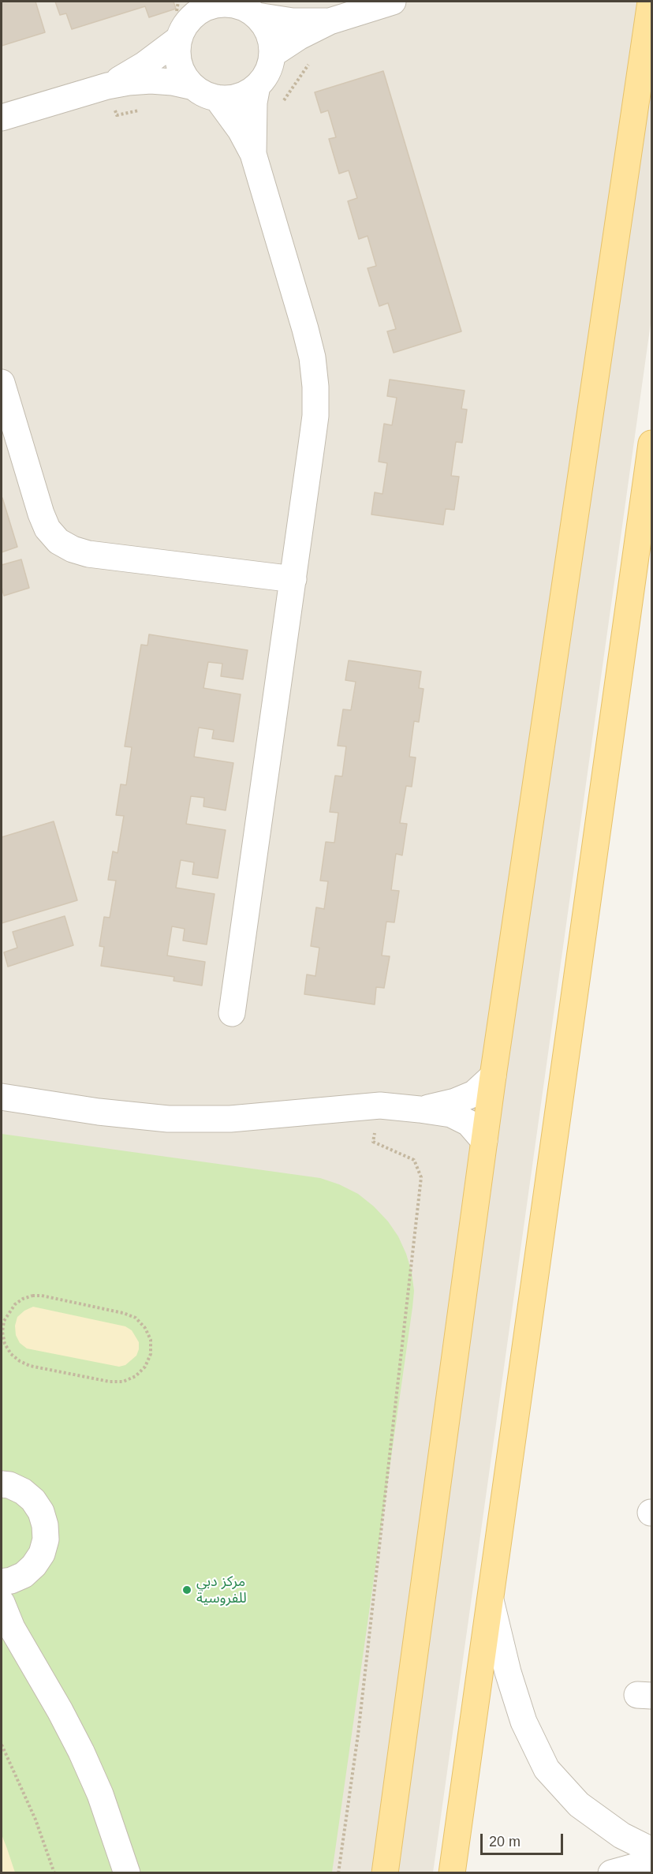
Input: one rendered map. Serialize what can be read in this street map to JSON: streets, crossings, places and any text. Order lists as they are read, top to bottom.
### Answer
{
  "places": ["مركز دبي للفروسية"],
  "scale_bar": "20 m"
}
